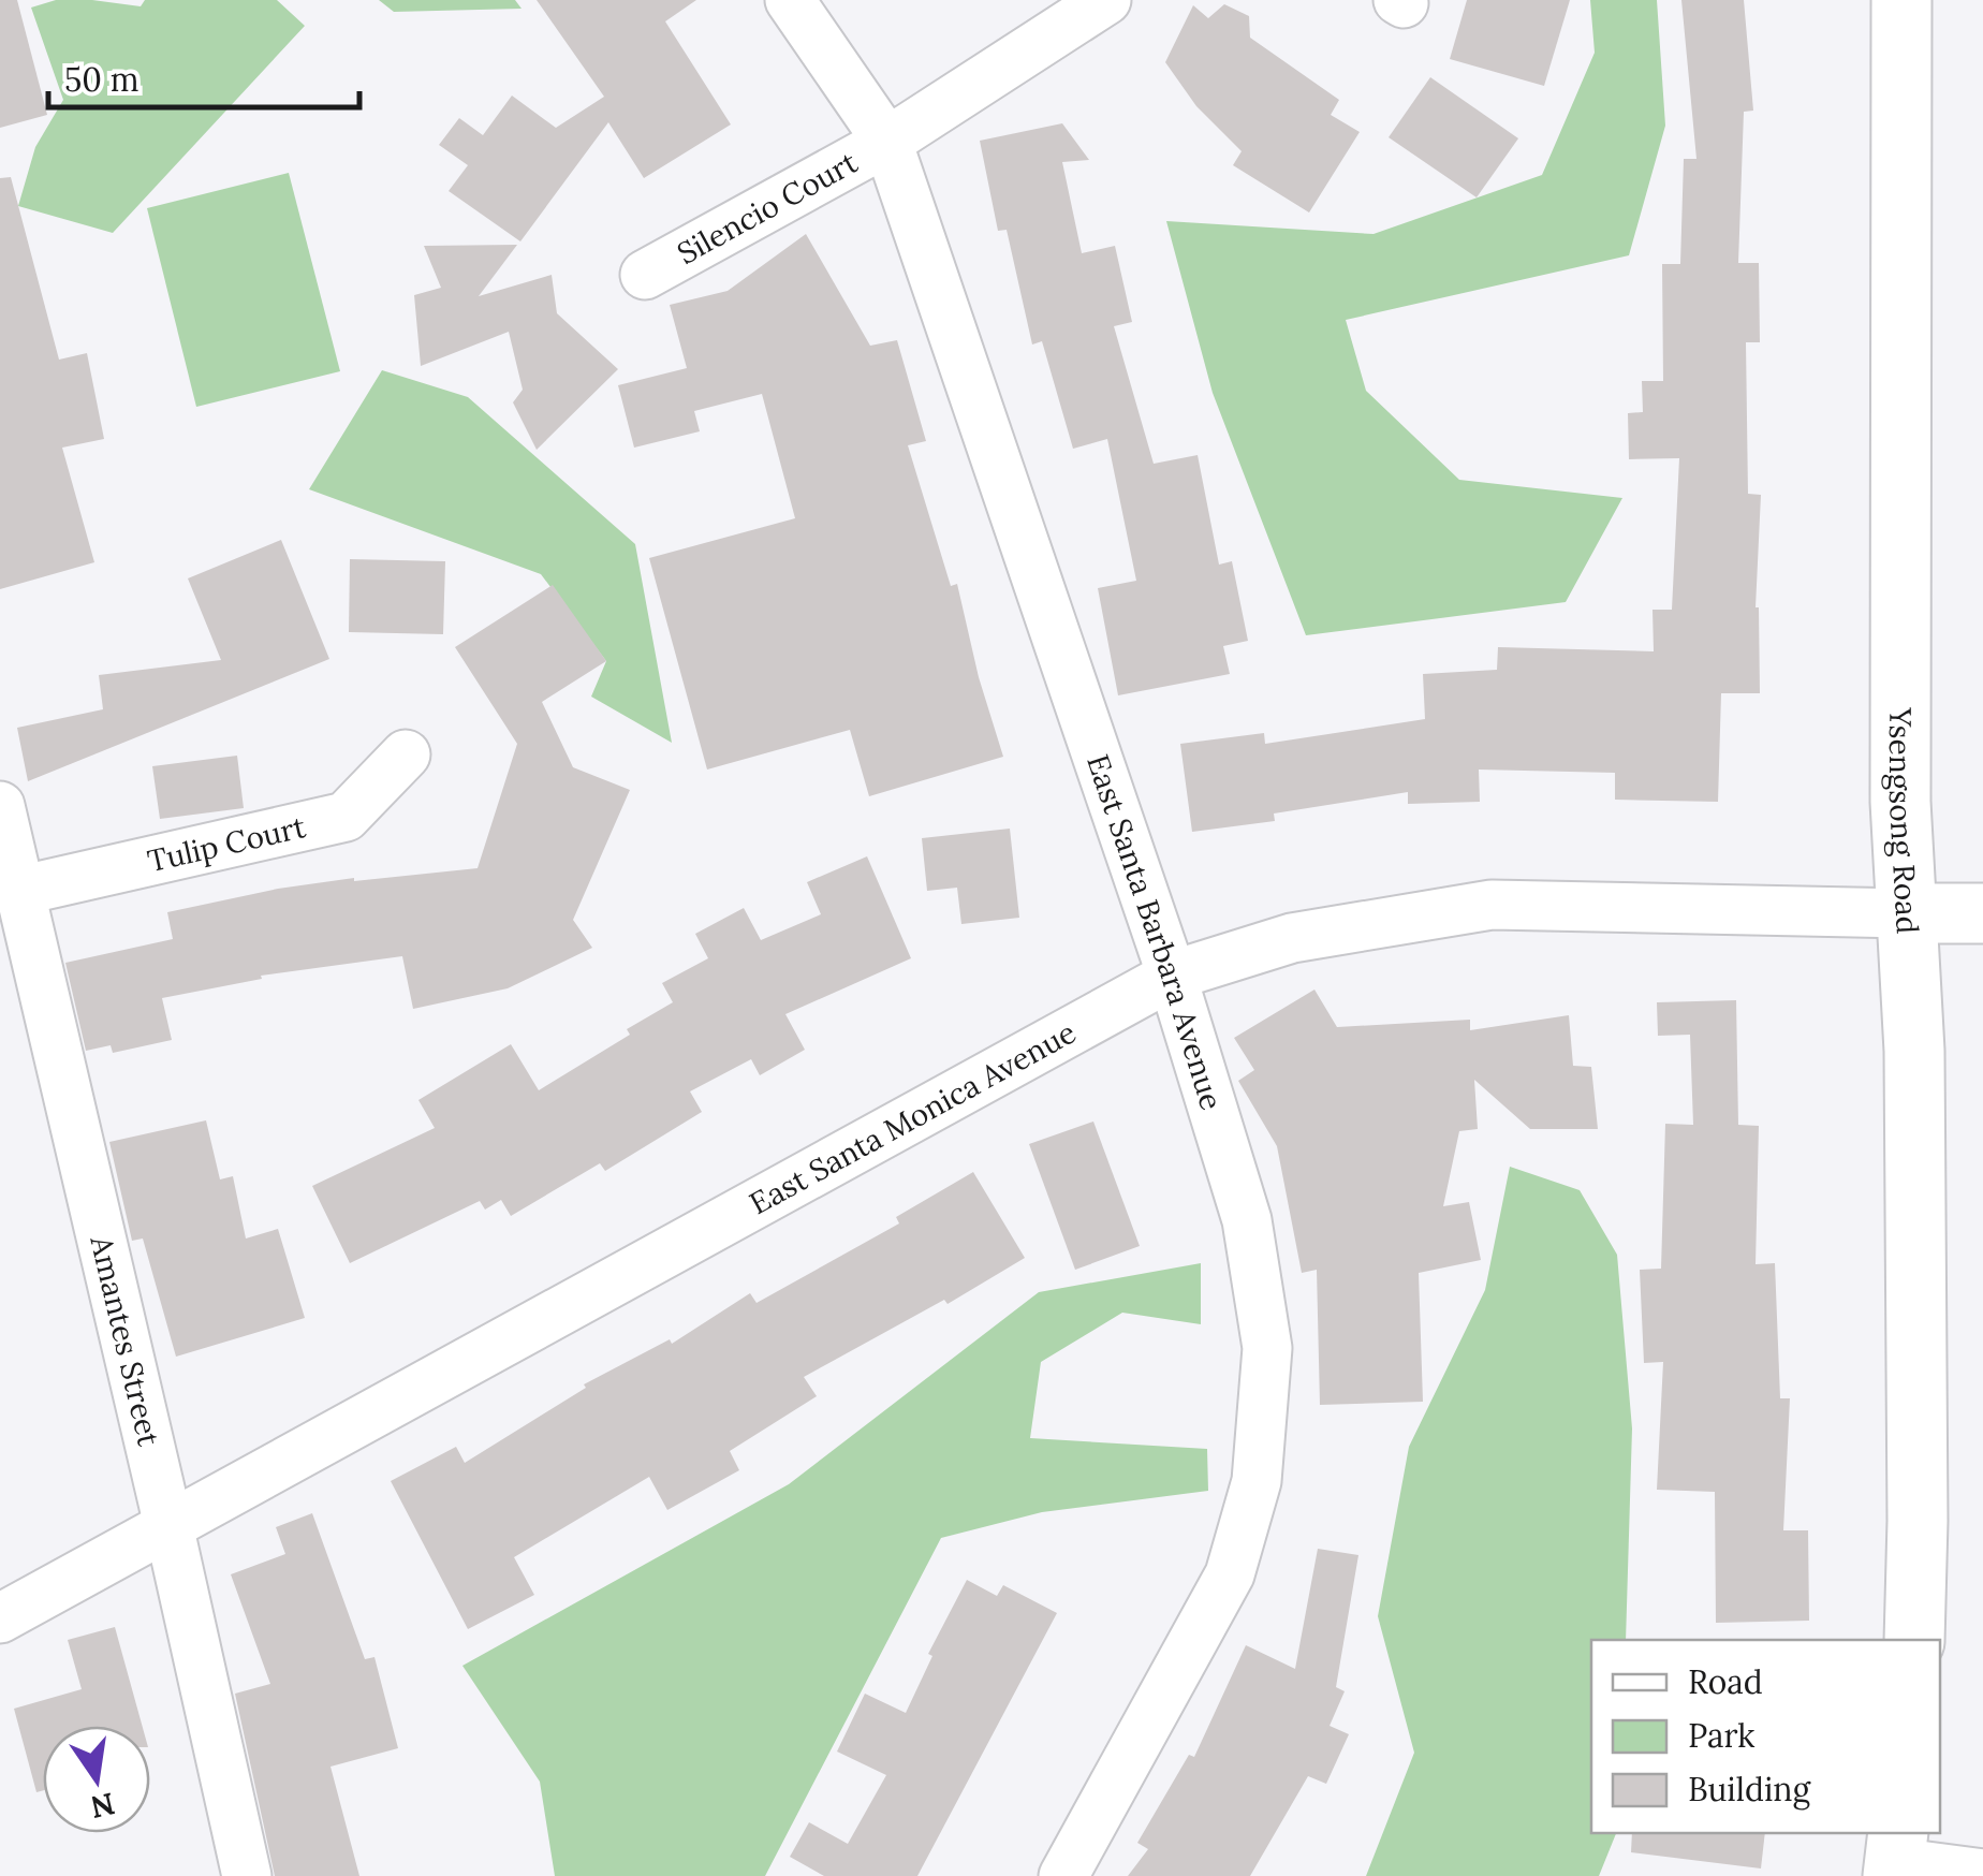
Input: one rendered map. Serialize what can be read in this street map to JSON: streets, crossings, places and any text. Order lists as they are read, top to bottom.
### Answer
{
  "streets": {
    "main road": ["Ysengsong Road"],
    "street": [
      "Silencio Court",
      "Tulip Court",
      "East Santa Barbara Avenue",
      "East Santa Monica Avenue",
      "Amantes Street"
    ]
  },
  "crossings": [
    ["Silencio Court", "East Santa Barbara Avenue"],
    ["Ysengsong Road", "East Santa Monica Avenue"],
    ["Tulip Court", "Amantes Street"],
    ["East Santa Barbara Avenue", "East Santa Monica Avenue"],
    ["East Santa Monica Avenue", "Amantes Street"]
  ],
  "legend": ["Road", "Park", "Building"],
  "scale_bar": "50 m",
  "north": "bottom"
}
